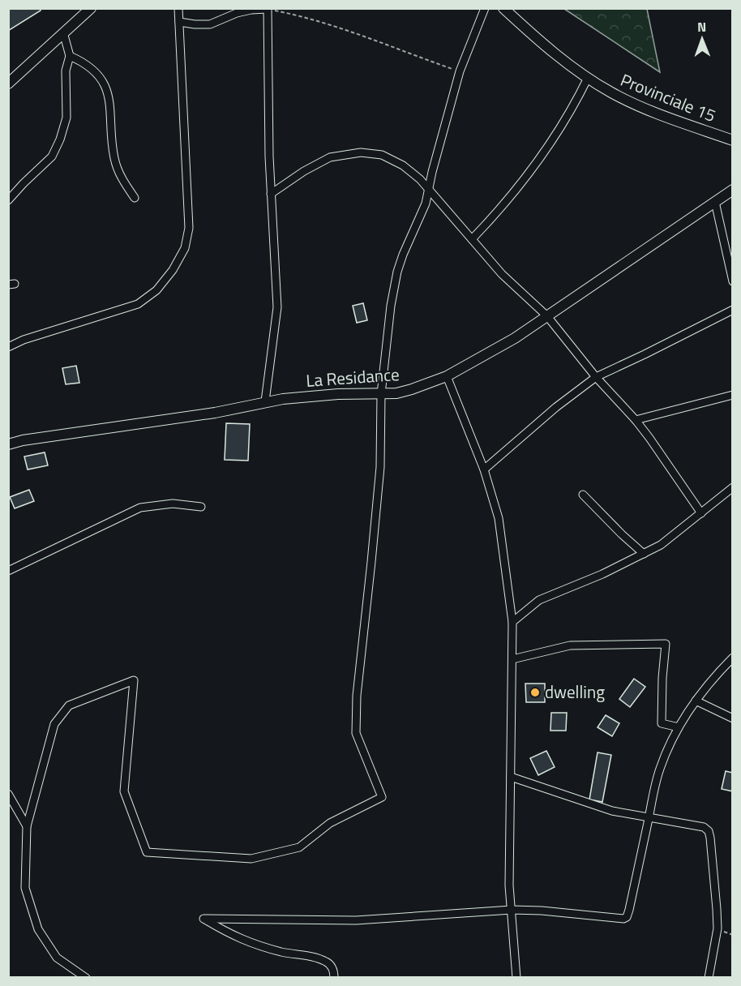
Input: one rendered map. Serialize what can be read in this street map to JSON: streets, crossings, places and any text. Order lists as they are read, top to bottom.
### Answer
{
  "streets": {
    "street": ["Provinciale 15", "La Residance"]
  },
  "places": ["dwelling"],
  "north": "top"
}
